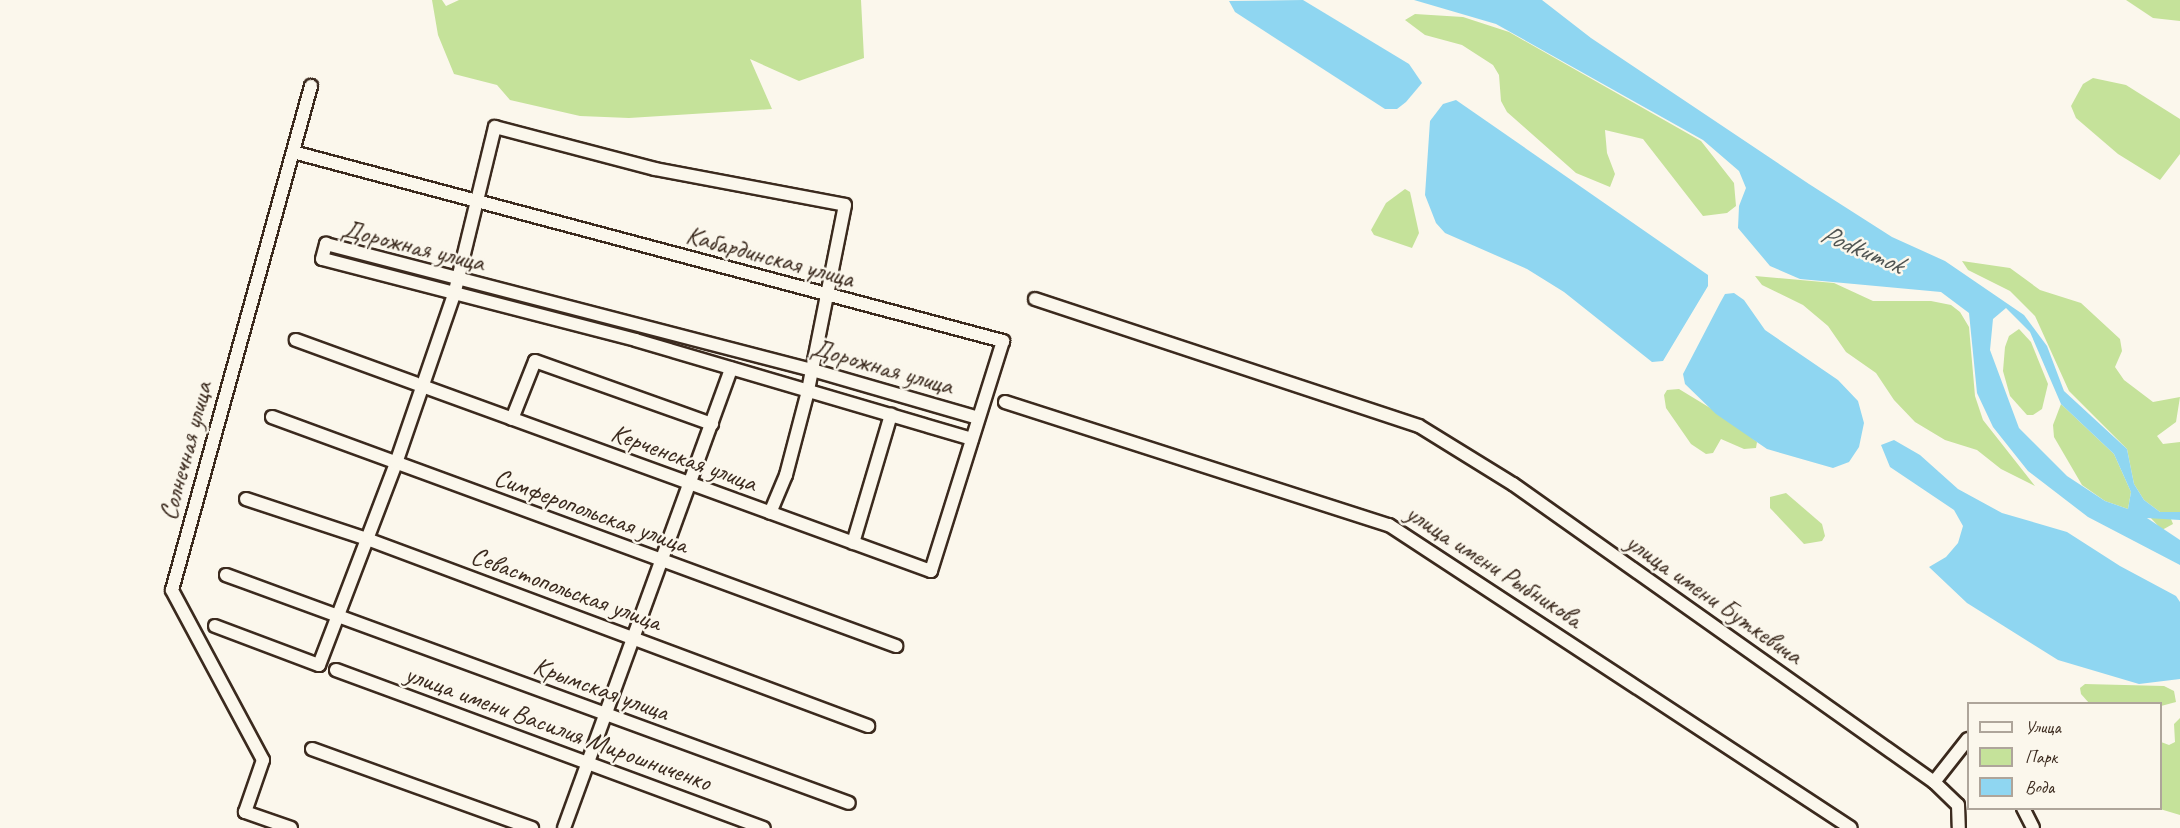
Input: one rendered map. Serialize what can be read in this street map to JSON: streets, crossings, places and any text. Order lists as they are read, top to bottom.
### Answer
{
  "streets": {
    "street": [
      "Дорожная улица",
      "Кабардинская улица",
      "Солнечная улица",
      "Керченская улица",
      "Симферопольская улица",
      "улица имени Рыбникова",
      "Севастопольская улица",
      "улица имени Буткевича",
      "Крымская улица",
      "улица имени Василия Мирошниченко"
    ]
  },
  "crossings": [
    ["Дорожная улица", "Кабардинская улица"],
    ["Кабардинская улица", "Солнечная улица"],
    ["Кабардинская улица", "Керченская улица"]
  ],
  "water": ["Podkumok"],
  "legend": ["Улица", "Парк", "Вода"]
}
